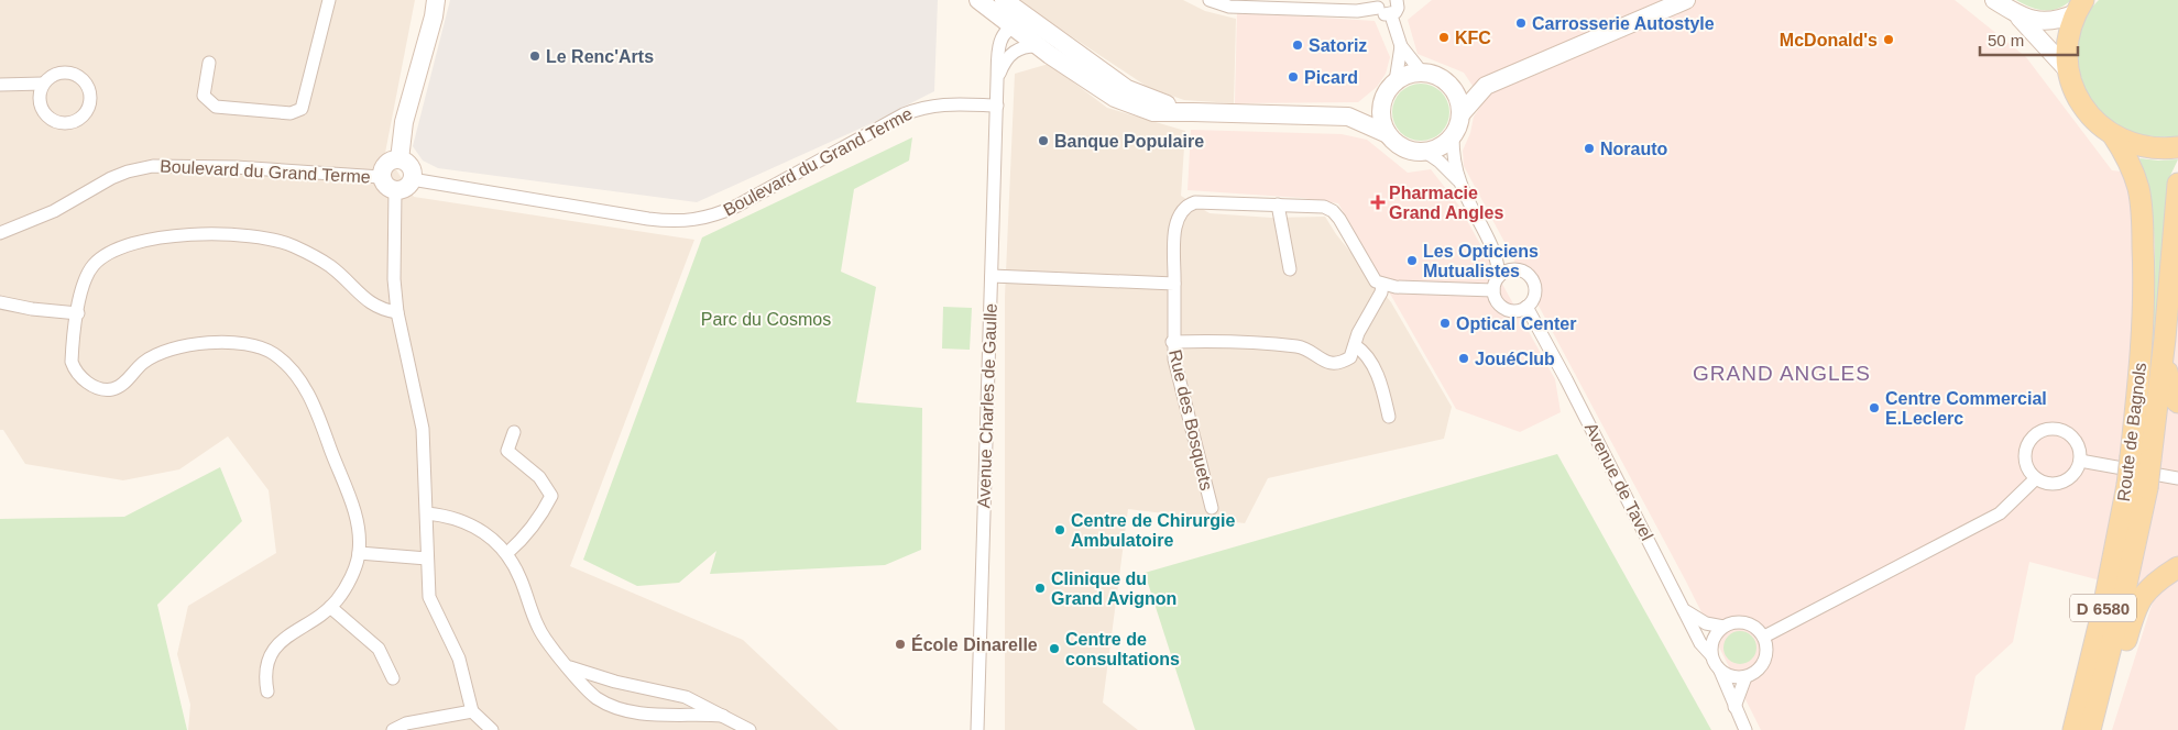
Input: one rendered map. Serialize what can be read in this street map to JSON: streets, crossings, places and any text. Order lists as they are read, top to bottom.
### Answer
{
  "streets": {
    "main road": ["Route de Bagnols", "D 6580"],
    "street": [
      "Boulevard du Grand Terme",
      "Avenue Charles de Gaulle",
      "Rue des Bosquets",
      "Avenue de Tavel"
    ]
  },
  "crossings": [
    ["Boulevard du Grand Terme", "Avenue Charles de Gaulle"]
  ],
  "districts": ["GRAND ANGLES"],
  "parks": ["Parc du Cosmos"],
  "places": {
    "other": [
      "Carrosserie Autostyle",
      "KFC",
      "McDonald's",
      "Satoriz",
      "Le Renc'Arts",
      "Picard",
      "Banque Populaire",
      "Norauto",
      "Les Opticiens Mutualistes",
      "Optical Center",
      "JouéClub",
      "Centre Commercial E.Leclerc",
      "Centre de Chirurgie Ambulatoire",
      "Clinique du Grand Avignon",
      "École Dinarelle",
      "Centre de consultations"
    ],
    "health": ["Pharmacie Grand Angles"]
  },
  "scale_bar": "50 m"
}
